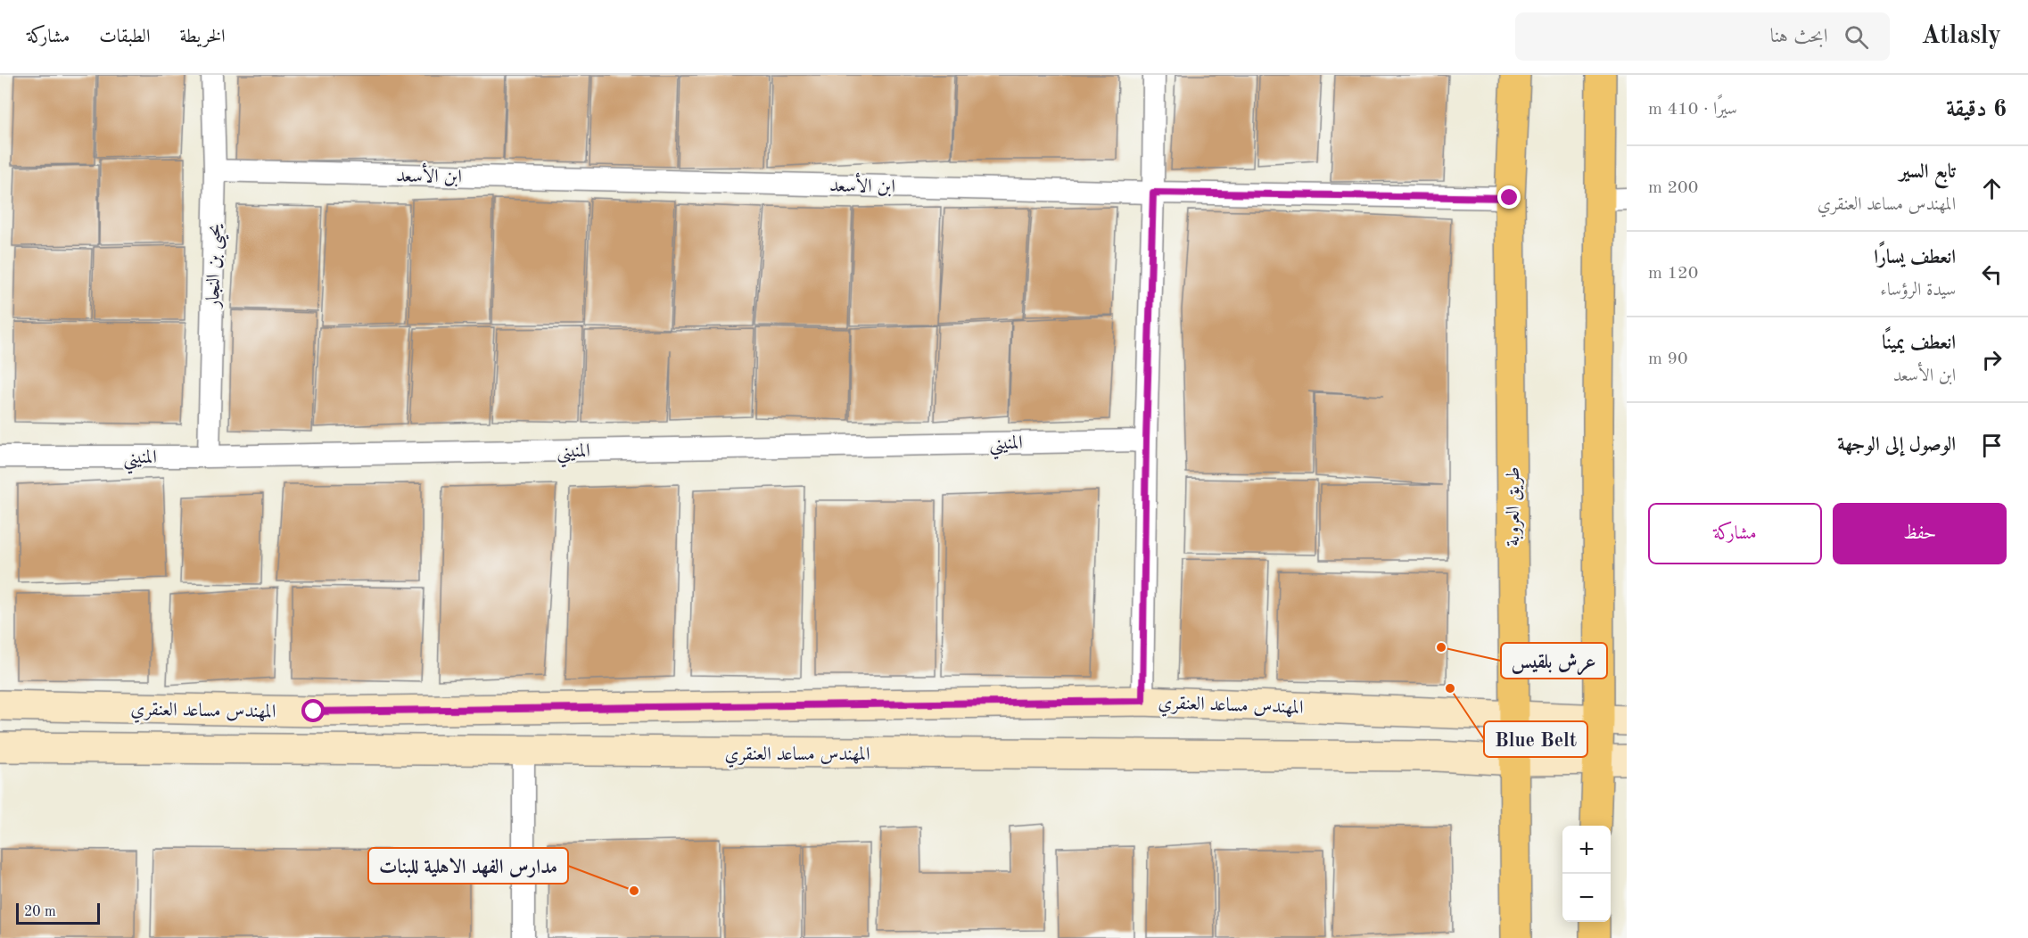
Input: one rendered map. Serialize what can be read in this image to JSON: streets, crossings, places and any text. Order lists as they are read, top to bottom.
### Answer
{
  "streets": {
    "main road": ["طريق العروبة"],
    "street": [
      "ابن الأسعد",
      "يحيى بن النجار",
      "المنيني",
      "المهندس مساعد العنقري"
    ]
  },
  "crossings": [
    ["ابن الأسعد", "يحيى بن النجار"],
    ["ابن الأسعد", "طريق العروبة"],
    ["يحيى بن النجار", "المنيني"],
    ["طريق العروبة", "المهندس مساعد العنقري"]
  ],
  "places": ["عرش بلقيس", "Blue Belt", "مدارس الفهد الاهلية للبنات"],
  "scale_bar": "20 m",
  "page": {
    "header": "Atlasly",
    "search": "ابحث هنا",
    "nav": ["الخريطة", "الطبقات", "مشاركة"],
    "heading": ["6 دقيقة", "سيرًا · 410 m"],
    "list": [
      ["تابع السير", "المهندس مساعد العنقري", "200 m"],
      ["انعطف يسارًا", "سيدة الرؤساء", "120 m"],
      ["انعطف يمينًا", "ابن الأسعد", "90 m"],
      "الوصول إلى الوجهة"
    ],
    "buttons": ["حفظ", "مشاركة"],
    "map_buttons": ["+", "−"],
    "scale": "20 m"
  }
}
